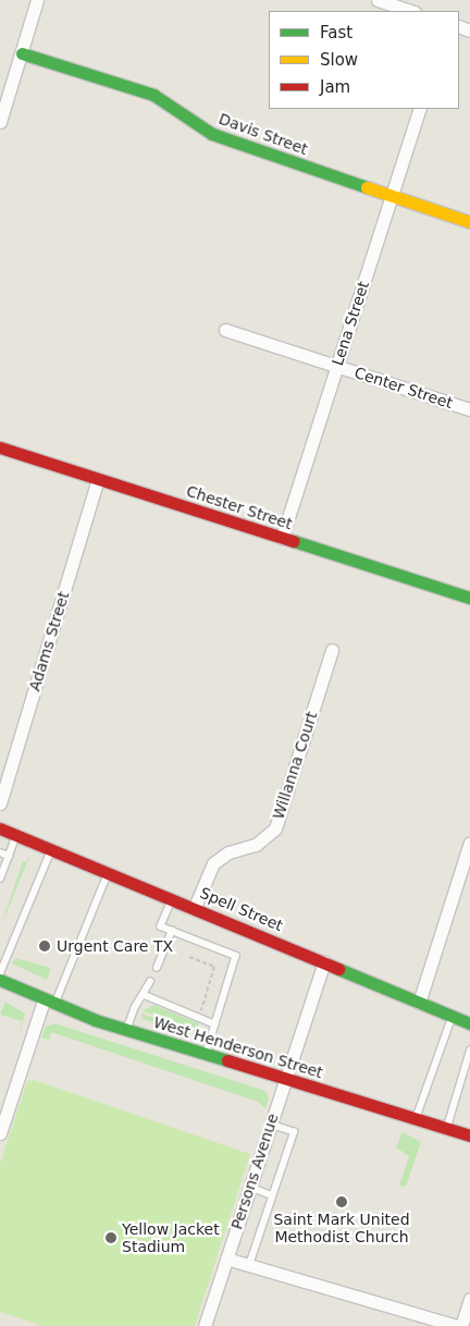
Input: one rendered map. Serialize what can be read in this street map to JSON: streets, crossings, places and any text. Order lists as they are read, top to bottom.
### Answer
{
  "streets": {
    "street": [
      "Davis Street",
      "Lena Street",
      "Center Street",
      "Chester Street",
      "Adams Street",
      "Willanna Court",
      "Spell Street",
      "West Henderson Street",
      "Persons Avenue"
    ]
  },
  "crossings": [
    ["Davis Street", "Lena Street"],
    ["Lena Street", "Center Street"],
    ["Lena Street", "Chester Street"],
    ["Chester Street", "Adams Street"],
    ["Willanna Court", "Spell Street"],
    ["Spell Street", "Persons Avenue"],
    ["West Henderson Street", "Persons Avenue"]
  ],
  "places": ["Urgent Care TX", "Saint Mark United Methodist Church", "Yellow Jacket Stadium"],
  "legend": ["Fast", "Slow", "Jam"]
}
